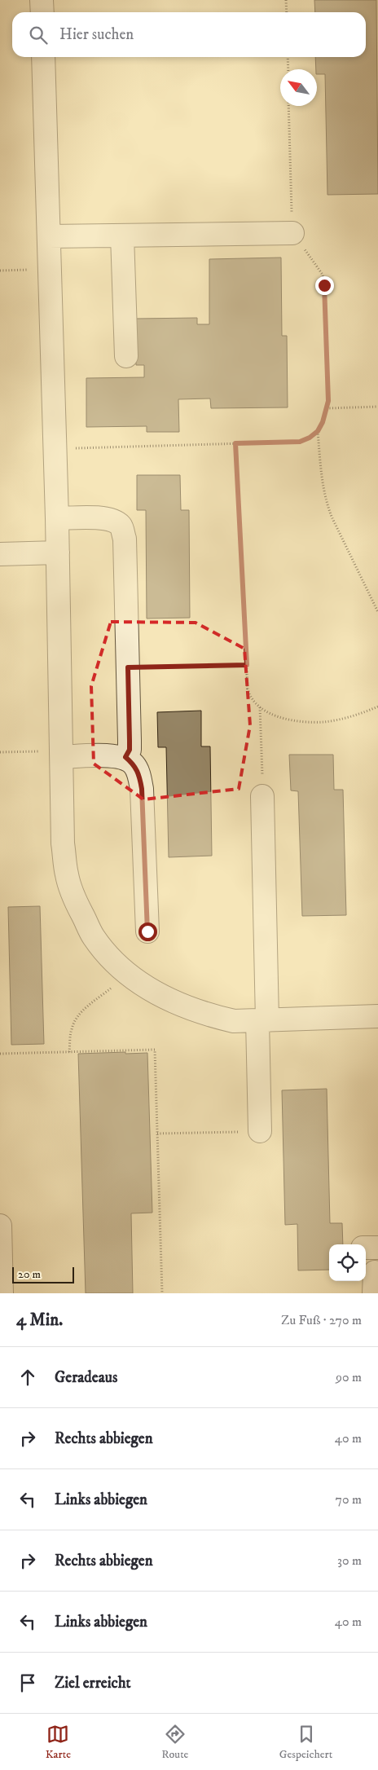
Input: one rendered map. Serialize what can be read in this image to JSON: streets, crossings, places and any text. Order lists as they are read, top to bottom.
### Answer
{
  "scale_bar": "20 m",
  "north": "top left",
  "page": {
    "search": "Hier suchen",
    "scale": "20 m",
    "heading": ["4 Min.", "Zu Fuß · 270 m"],
    "list": [
      ["Geradeaus", "90 m"],
      ["Rechts abbiegen", "40 m"],
      ["Links abbiegen", "70 m"],
      ["Rechts abbiegen", "30 m"],
      ["Links abbiegen", "40 m"],
      "Ziel erreicht"
    ],
    "nav": ["Karte", "Route", "Gespeichert"]
  }
}
